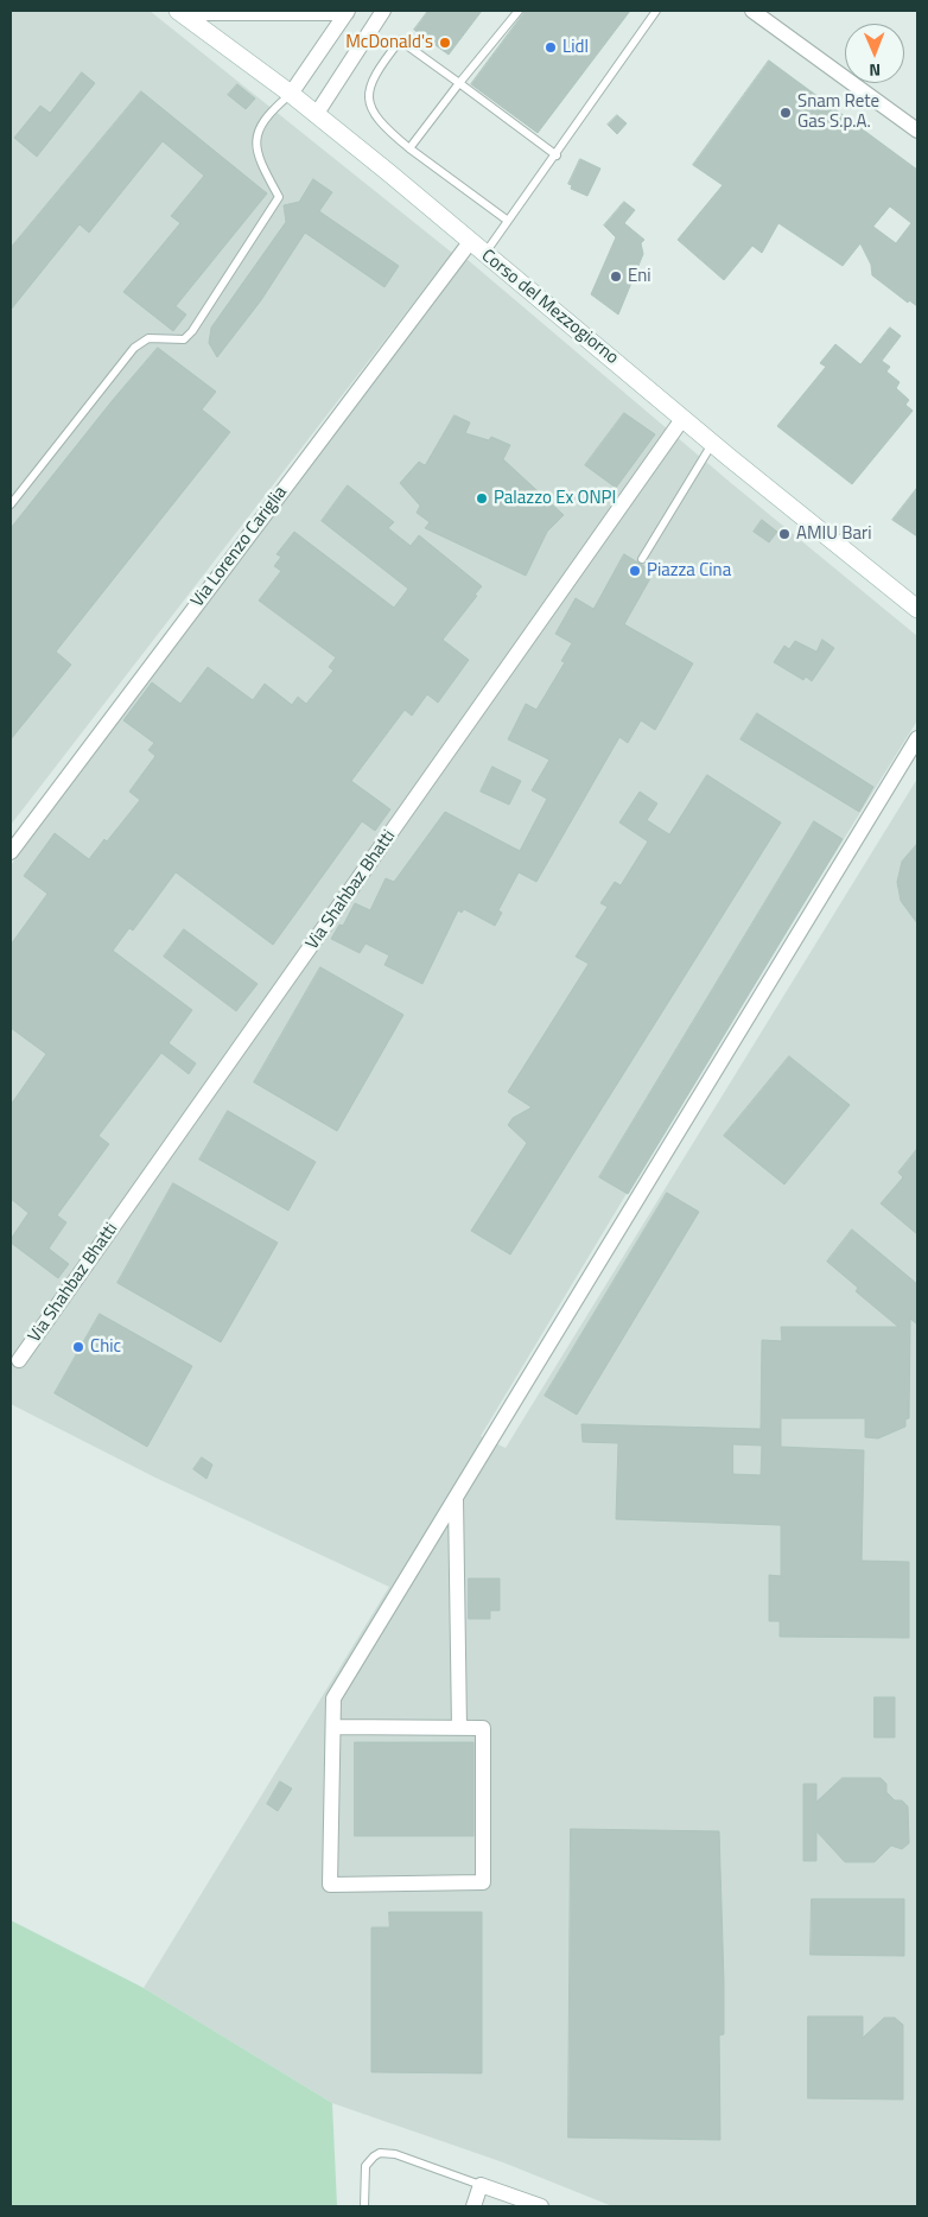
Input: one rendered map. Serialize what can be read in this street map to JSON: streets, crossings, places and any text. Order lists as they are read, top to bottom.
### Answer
{
  "streets": {
    "main road": ["Corso del Mezzogiorno"],
    "street": ["Via Lorenzo Cariglia", "Via Shahbaz Bhatti"]
  },
  "crossings": [
    ["Corso del Mezzogiorno", "Via Lorenzo Cariglia"],
    ["Corso del Mezzogiorno", "Via Shahbaz Bhatti"]
  ],
  "places": [
    "McDonald's",
    "Lidl",
    "Snam Rete Gas S.p.A.",
    "Eni",
    "Palazzo Ex ONPI",
    "AMIU Bari",
    "Piazza Cina",
    "Chic"
  ],
  "north": "bottom"
}
